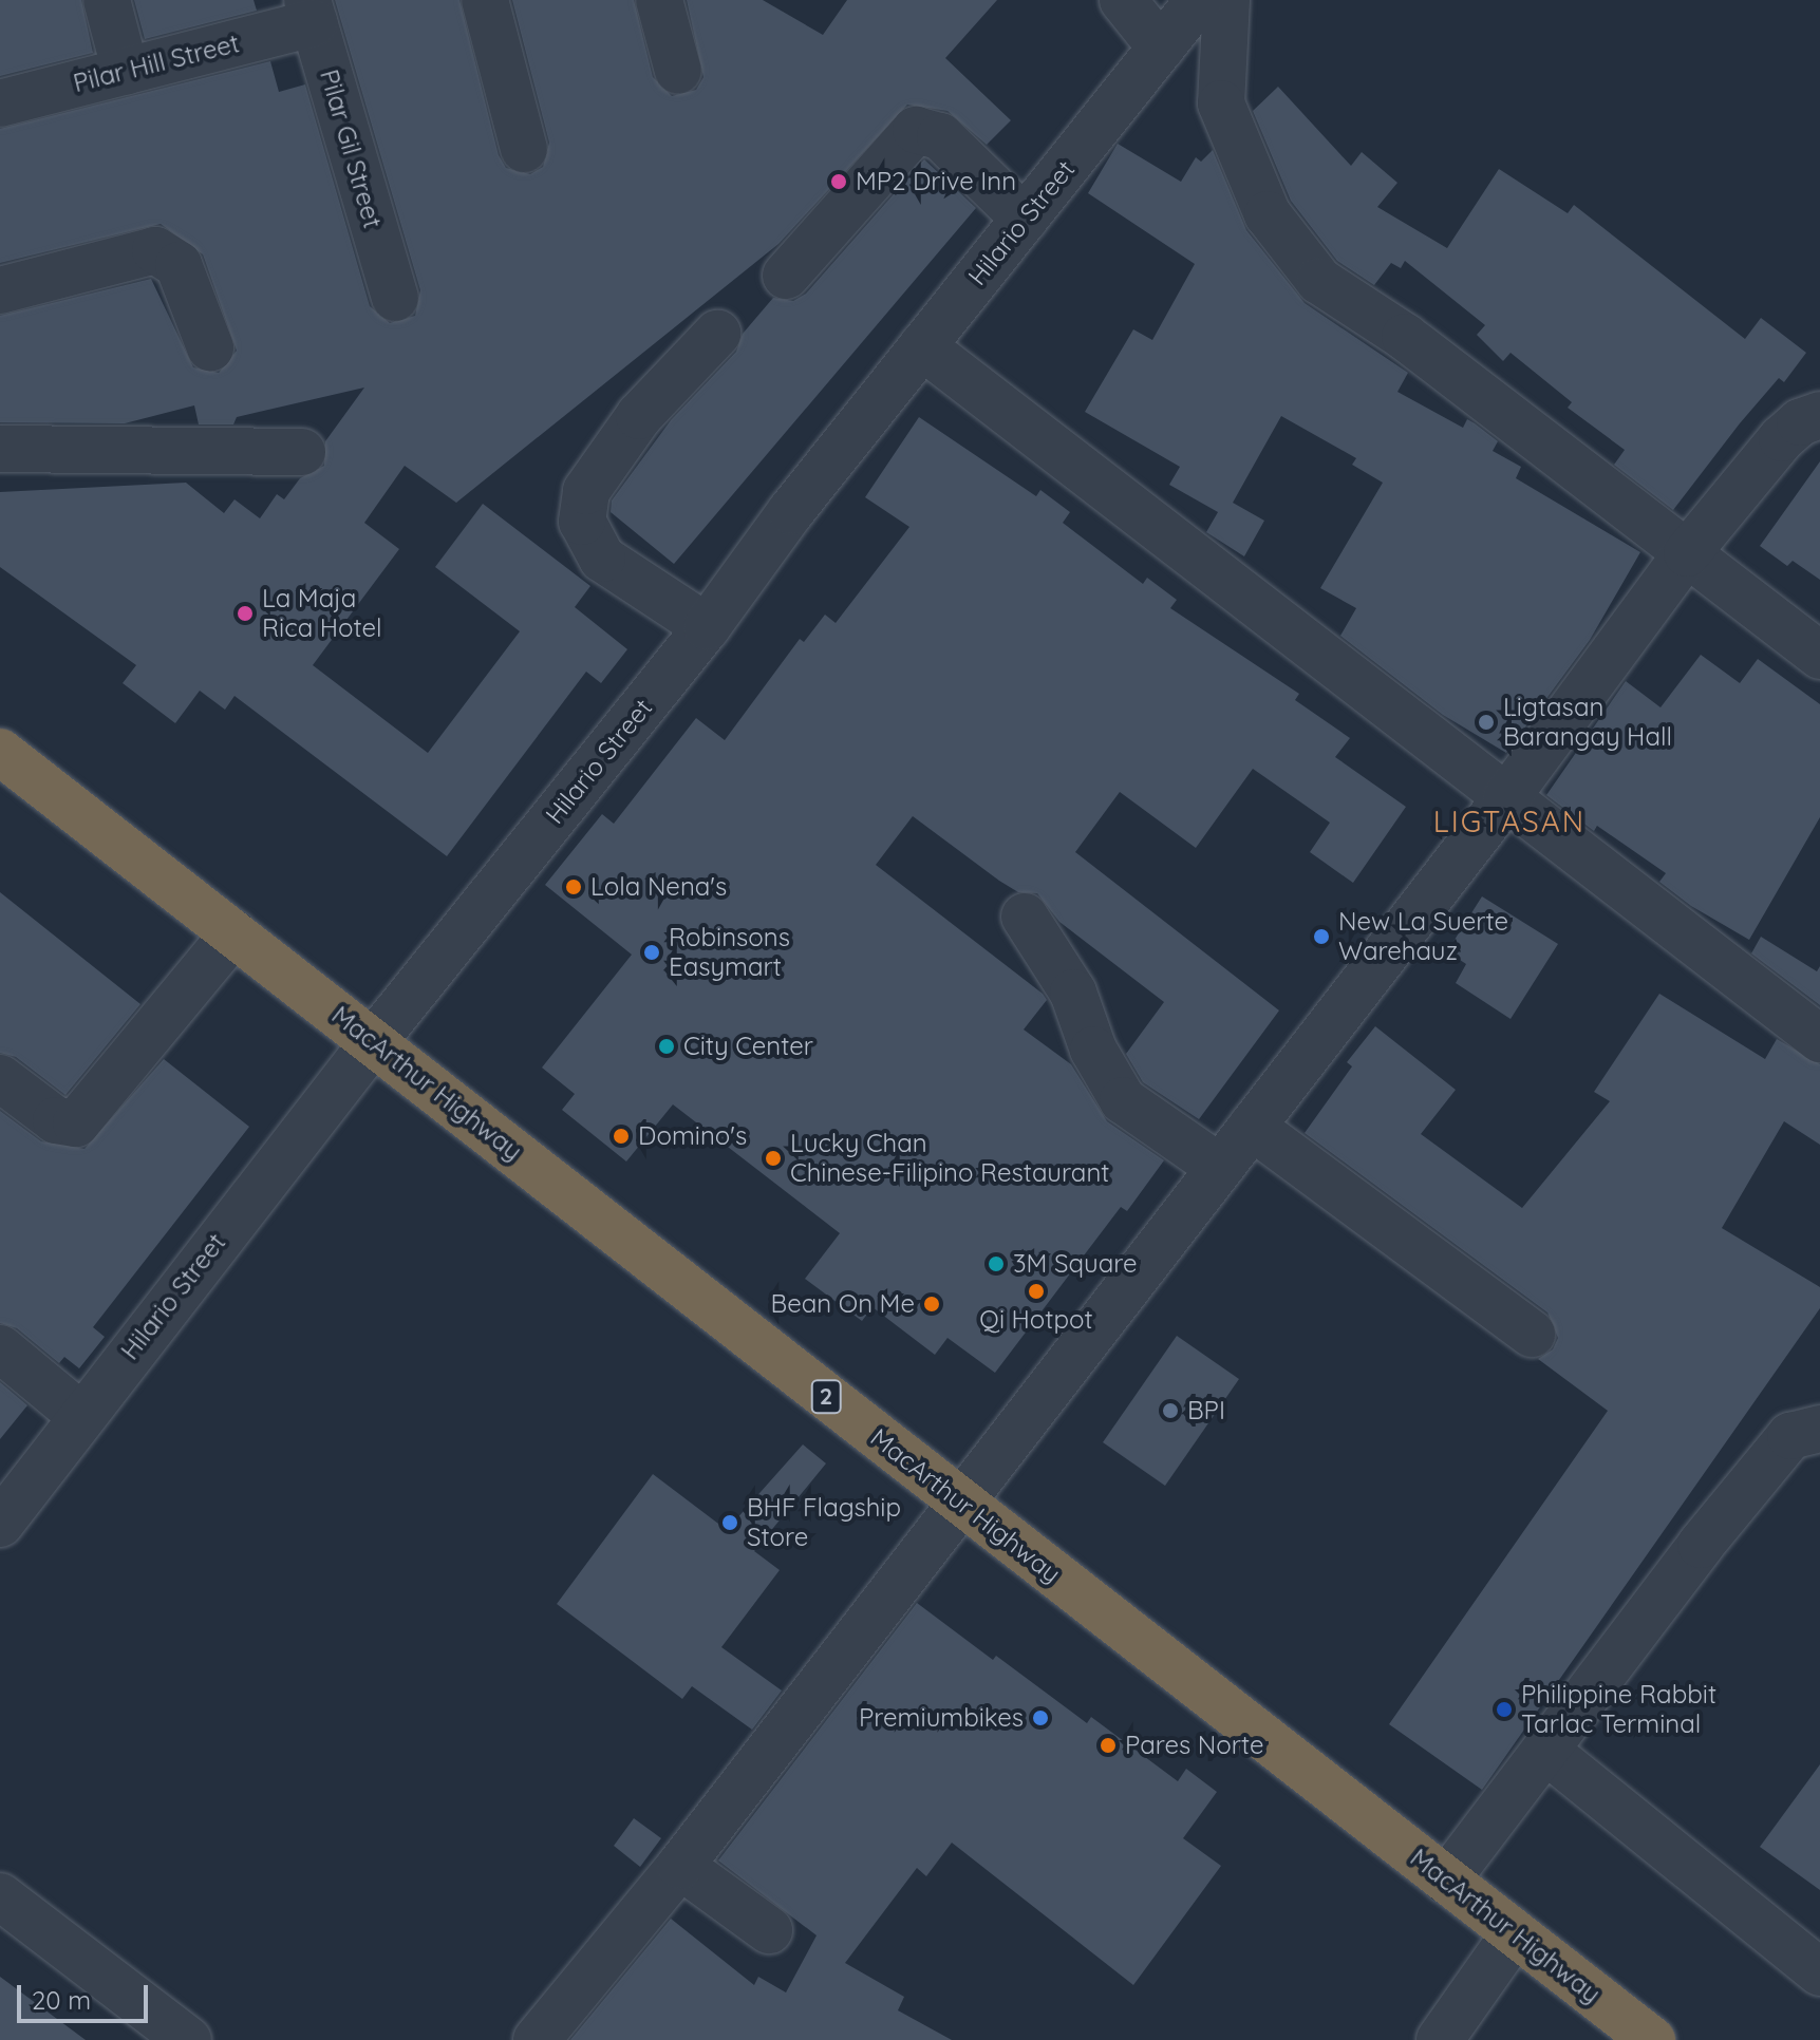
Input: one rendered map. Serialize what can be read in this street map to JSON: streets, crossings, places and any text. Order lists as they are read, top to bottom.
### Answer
{
  "streets": {
    "highway": ["MacArthur Highway", "2"],
    "street": ["Pilar Hill Street", "Pilar Gil Street", "Hilario Street"]
  },
  "crossings": [
    ["Pilar Hill Street", "Pilar Gil Street"],
    ["Hilario Street", "MacArthur Highway"]
  ],
  "districts": ["LIGTASAN"],
  "places": [
    "MP2 Drive Inn",
    "La Maja Rica Hotel",
    "Ligtasan Barangay Hall",
    "Lola Nena's",
    "New La Suerte Warehauz",
    "Robinsons Easymart",
    "City Center",
    "Domino's",
    "Lucky Chan Chinese-Filipino Restaurant",
    "3M Square",
    "Qi Hotpot",
    "Bean On Me",
    "BPI",
    "BHF Flagship Store",
    "Philippine Rabbit Tarlac Terminal",
    "Premiumbikes",
    "Pares Norte"
  ],
  "scale_bar": "20 m"
}
